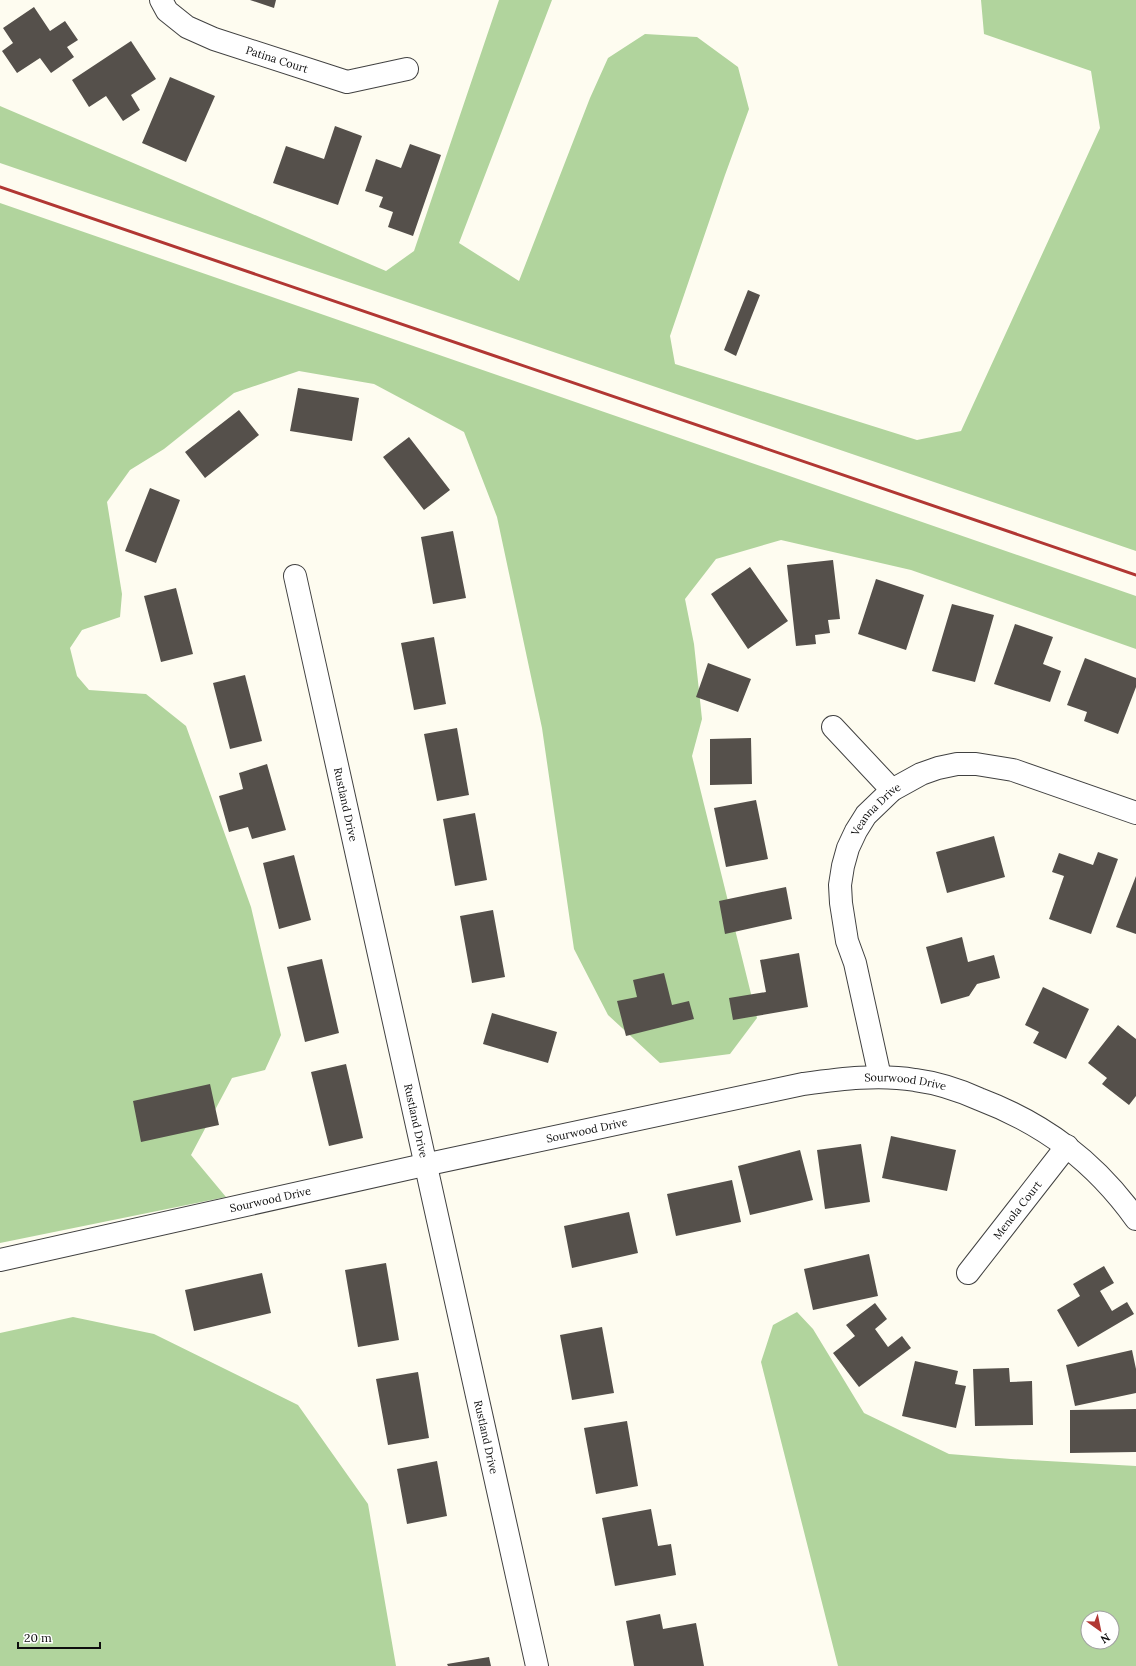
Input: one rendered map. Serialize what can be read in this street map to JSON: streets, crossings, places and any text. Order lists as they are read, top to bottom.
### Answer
{
  "streets": {
    "street": [
      "Patina Court",
      "Rustland Drive",
      "Veanna Drive",
      "Sourwood Drive",
      "Menola Court"
    ]
  },
  "crossings": [
    ["Rustland Drive", "Sourwood Drive"],
    ["Veanna Drive", "Sourwood Drive"],
    ["Sourwood Drive", "Menola Court"]
  ],
  "scale_bar": "20 m",
  "north": "bottom right"
}
